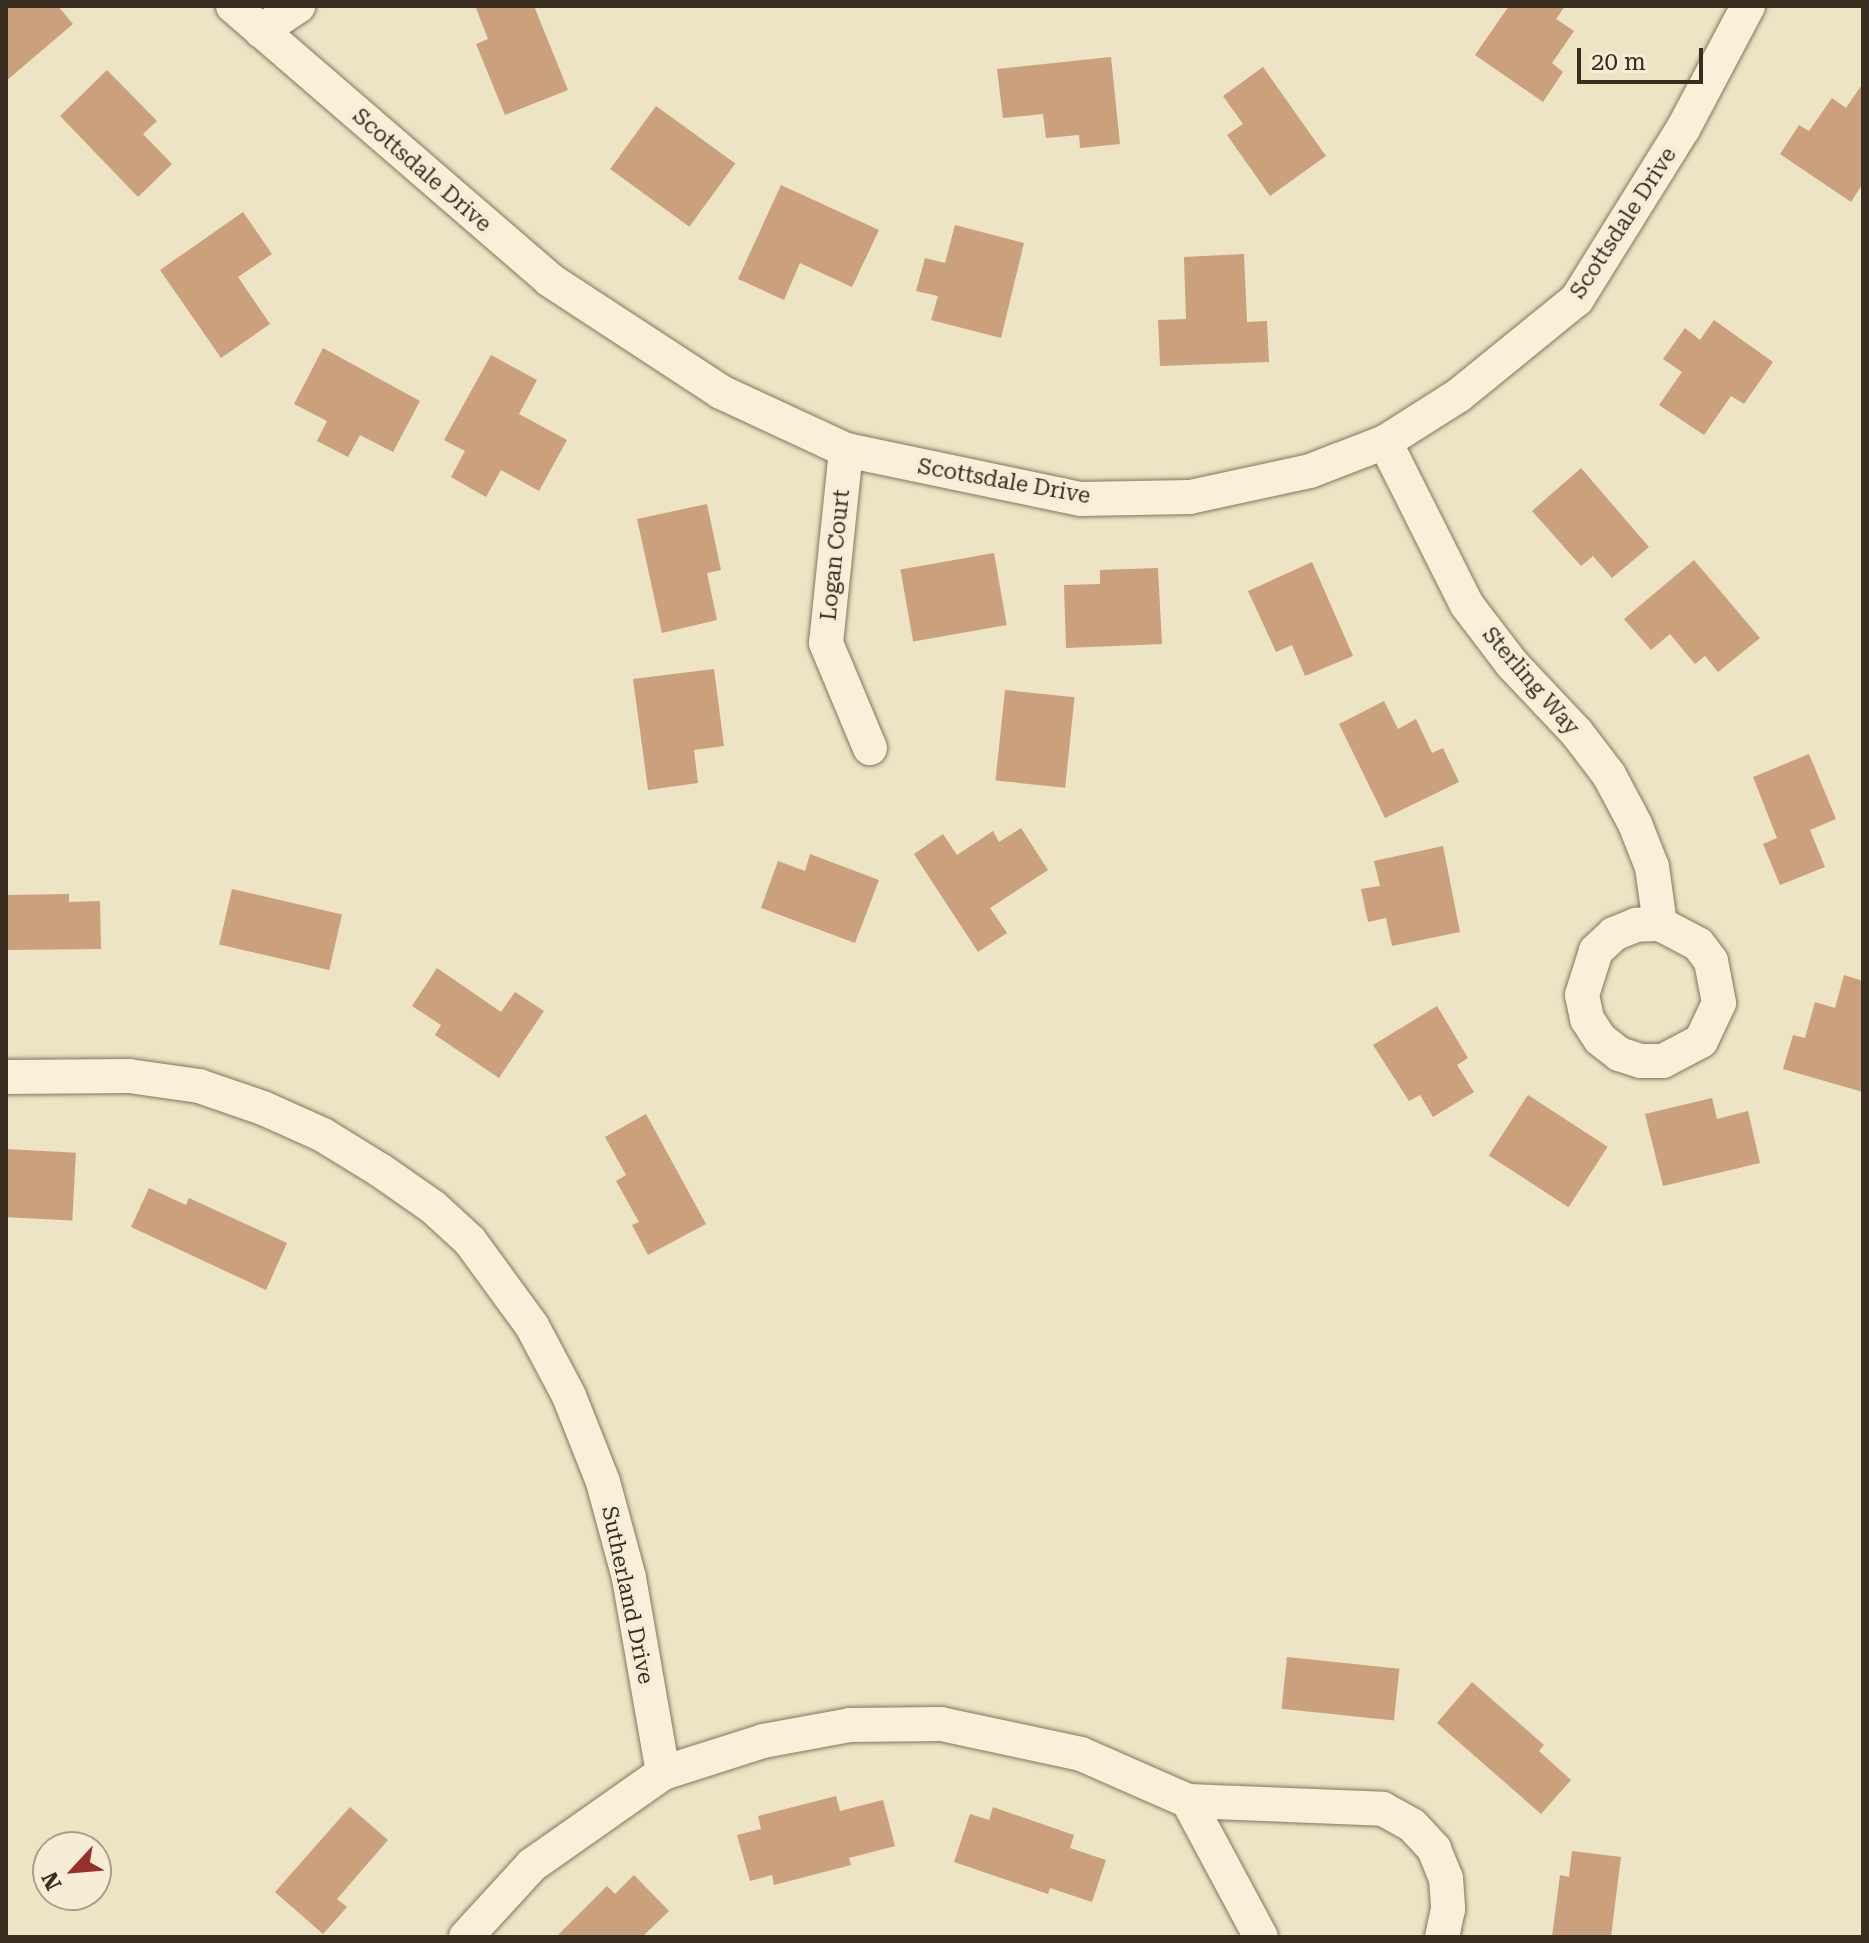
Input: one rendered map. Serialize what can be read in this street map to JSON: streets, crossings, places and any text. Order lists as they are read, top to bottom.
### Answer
{
  "streets": {
    "street": [
      "Scottsdale Drive",
      "Logan Court",
      "Sterling Way",
      "Sutherland Drive"
    ]
  },
  "crossings": [
    ["Scottsdale Drive", "Logan Court"],
    ["Scottsdale Drive", "Sterling Way"]
  ],
  "scale_bar": "20 m",
  "north": "bottom left"
}
